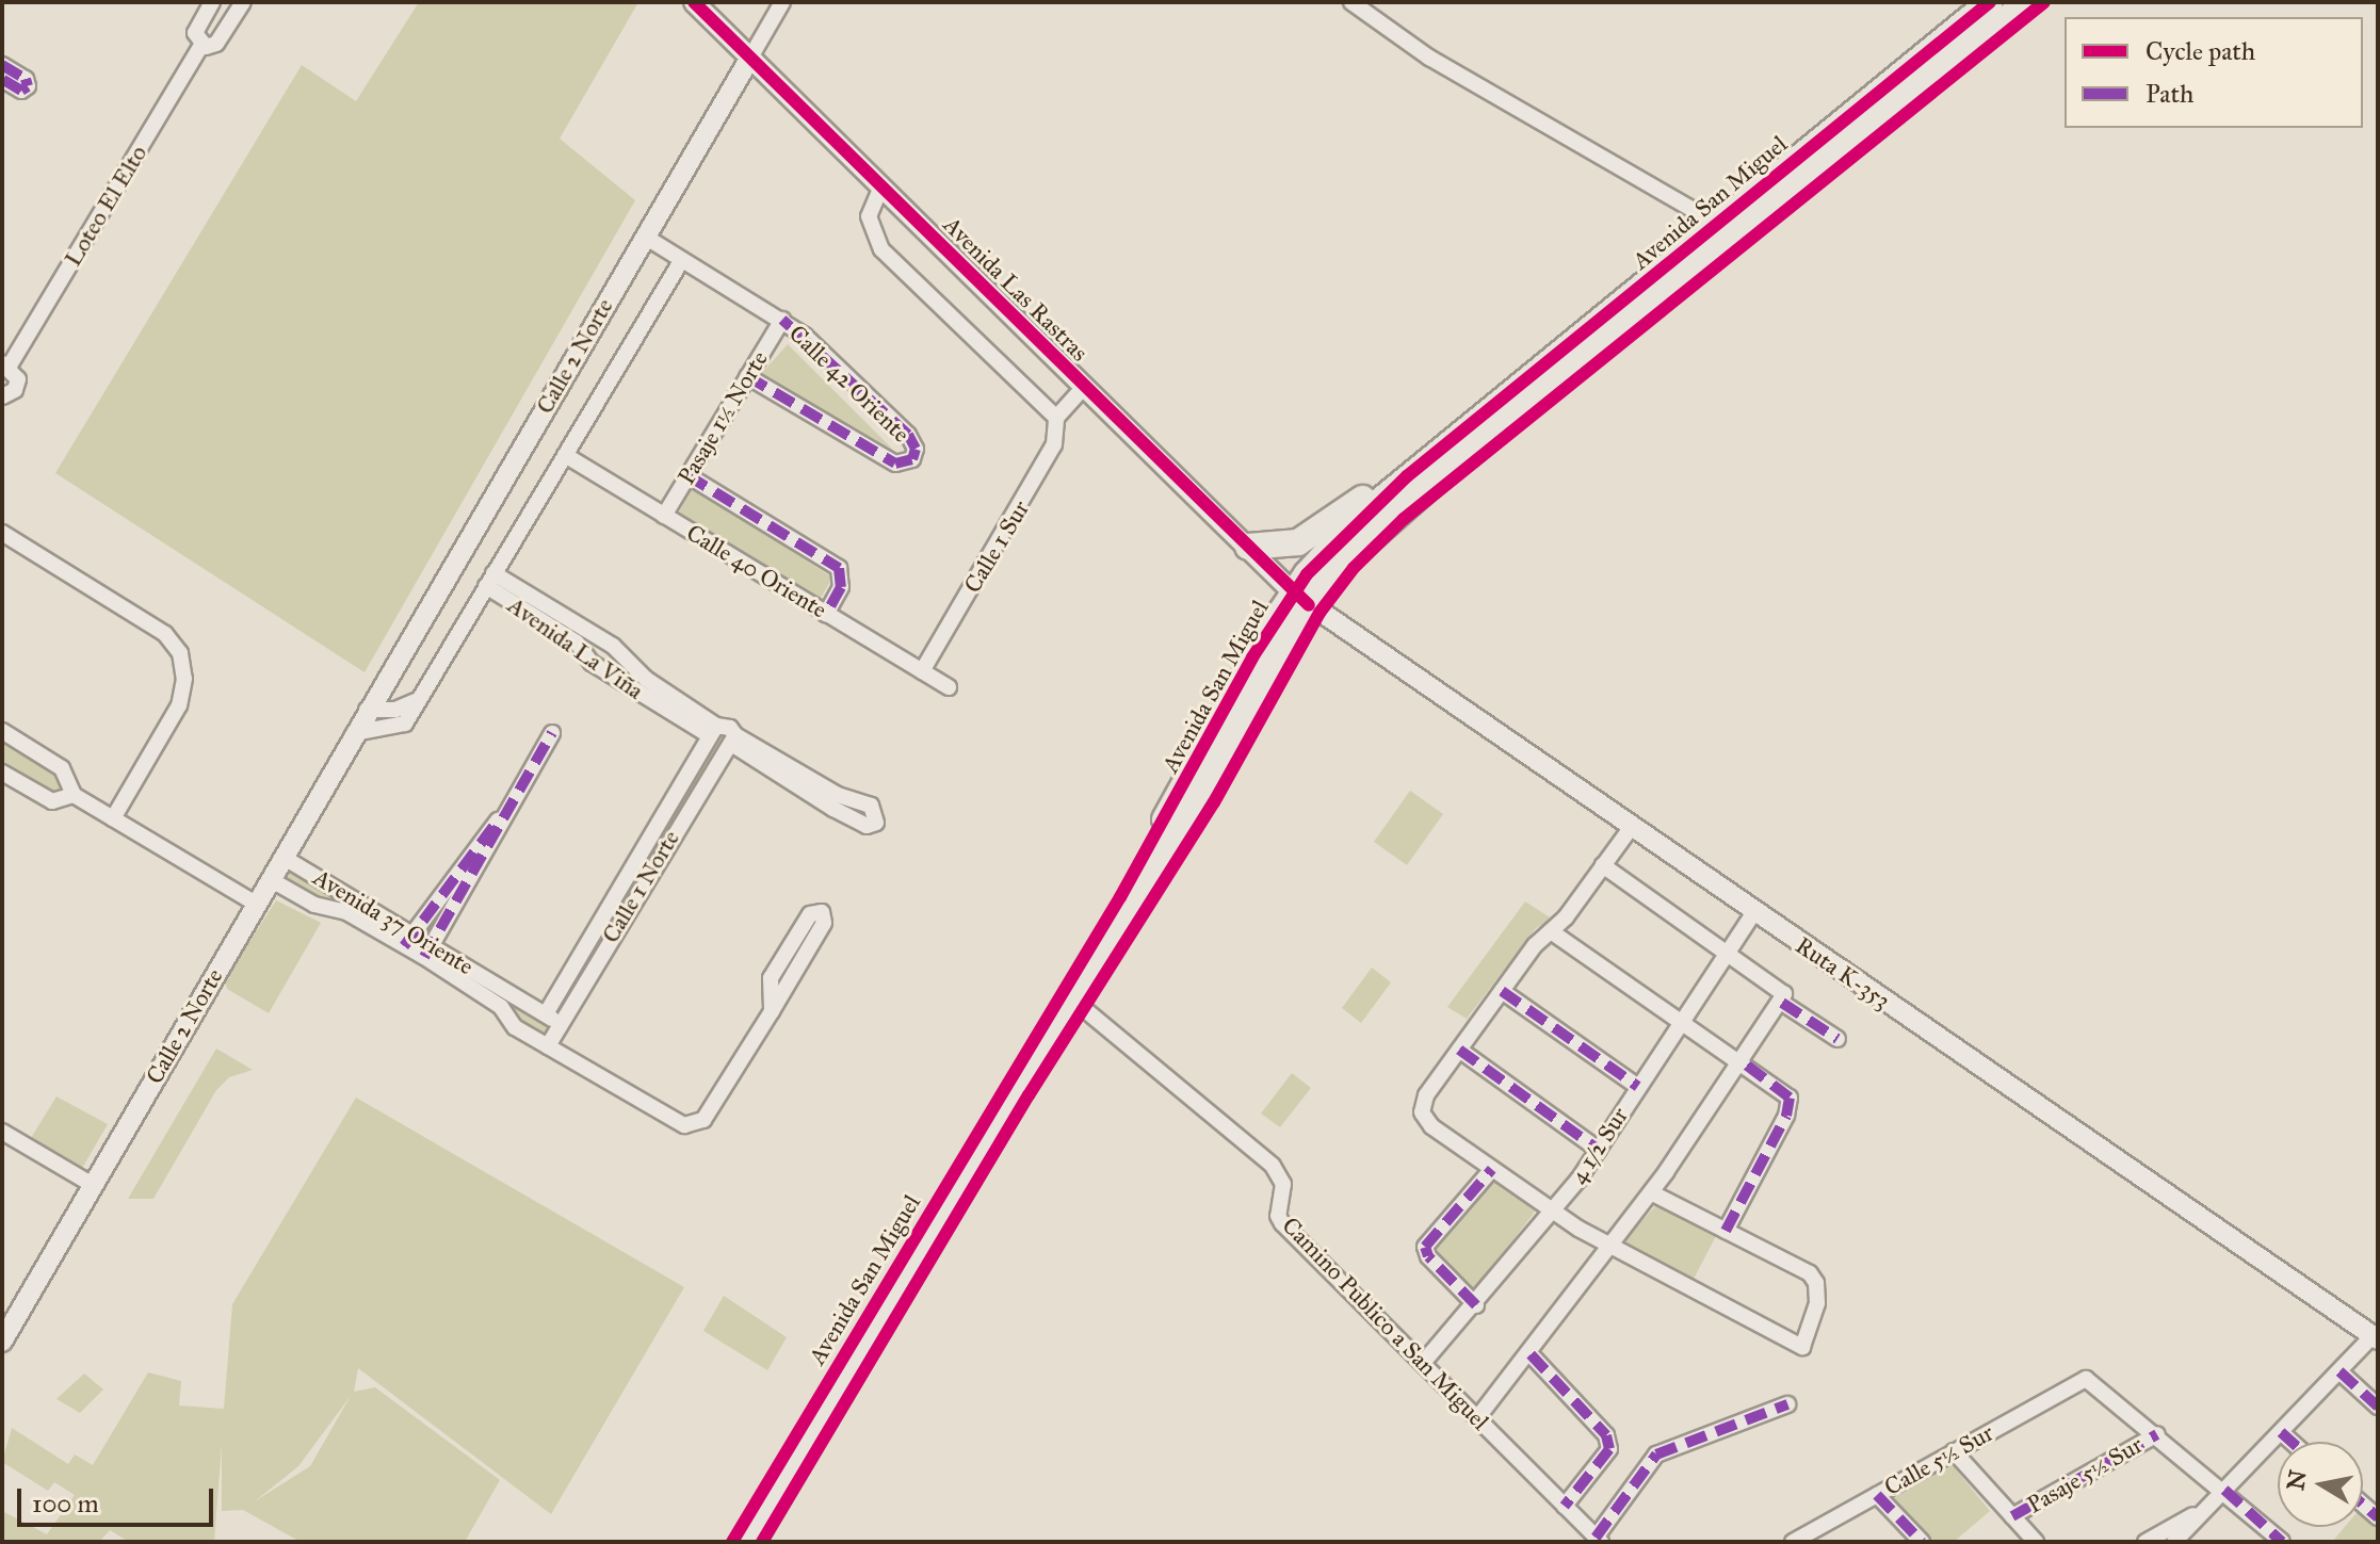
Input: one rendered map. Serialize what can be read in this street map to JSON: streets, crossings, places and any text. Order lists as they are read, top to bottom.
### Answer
{
  "streets": {
    "highway": ["Avenida San Miguel"],
    "main road": ["Avenida Las Rastras", "Calle 2 Norte", "Ruta K-353"],
    "street": [
      "Loteo El Elto",
      "Calle 42 Oriente",
      "Pasaje 1½ Norte",
      "Calle 1 Sur",
      "Calle 40 Oriente",
      "Avenida La Viña",
      "Calle 1 Norte",
      "Avenida 37 Oriente",
      "4 1/2 Sur",
      "Camino Publico a San Miguel",
      "Calle 5½ Sur",
      "Pasaje 5½ Sur"
    ]
  },
  "crossings": [
    ["Avenida San Miguel", "Avenida Las Rastras"],
    ["Avenida San Miguel", "Ruta K-353"],
    ["Avenida San Miguel", "Camino Publico a San Miguel"],
    ["Avenida Las Rastras", "Calle 2 Norte"],
    ["Avenida Las Rastras", "Ruta K-353"],
    ["Calle 2 Norte", "Calle 42 Oriente"],
    ["Calle 2 Norte", "Calle 40 Oriente"],
    ["Calle 2 Norte", "Avenida La Viña"],
    ["Calle 2 Norte", "Avenida 37 Oriente"],
    ["Calle 42 Oriente", "Pasaje 1½ Norte"],
    ["Pasaje 1½ Norte", "Calle 40 Oriente"],
    ["Calle 1 Sur", "Calle 40 Oriente"],
    ["Avenida La Viña", "Calle 1 Norte"],
    ["Calle 1 Norte", "Avenida 37 Oriente"],
    ["Ruta K-353", "4 1/2 Sur"],
    ["4 1/2 Sur", "Camino Publico a San Miguel"],
    ["Calle 5½ Sur", "Pasaje 5½ Sur"]
  ],
  "legend": ["Cycle path", "Path"],
  "scale_bar": "100 m",
  "north": "left"
}
